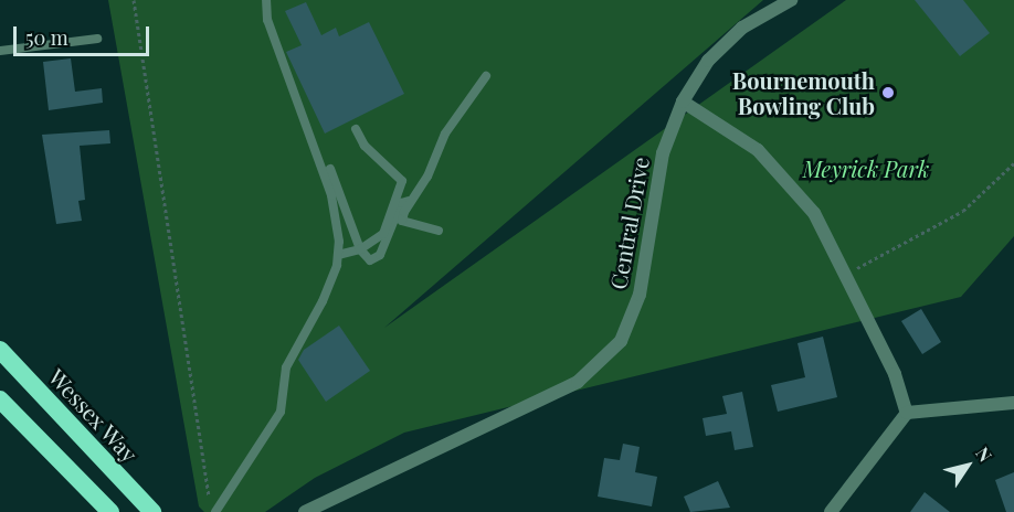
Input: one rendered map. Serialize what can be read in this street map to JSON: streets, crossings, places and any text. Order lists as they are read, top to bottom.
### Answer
{
  "streets": {
    "highway": ["Wessex Way"],
    "street": ["Central Drive"]
  },
  "parks": ["Meyrick Park"],
  "places": ["Bournemouth Bowling Club"],
  "scale_bar": "50 m",
  "north": "top right"
}
